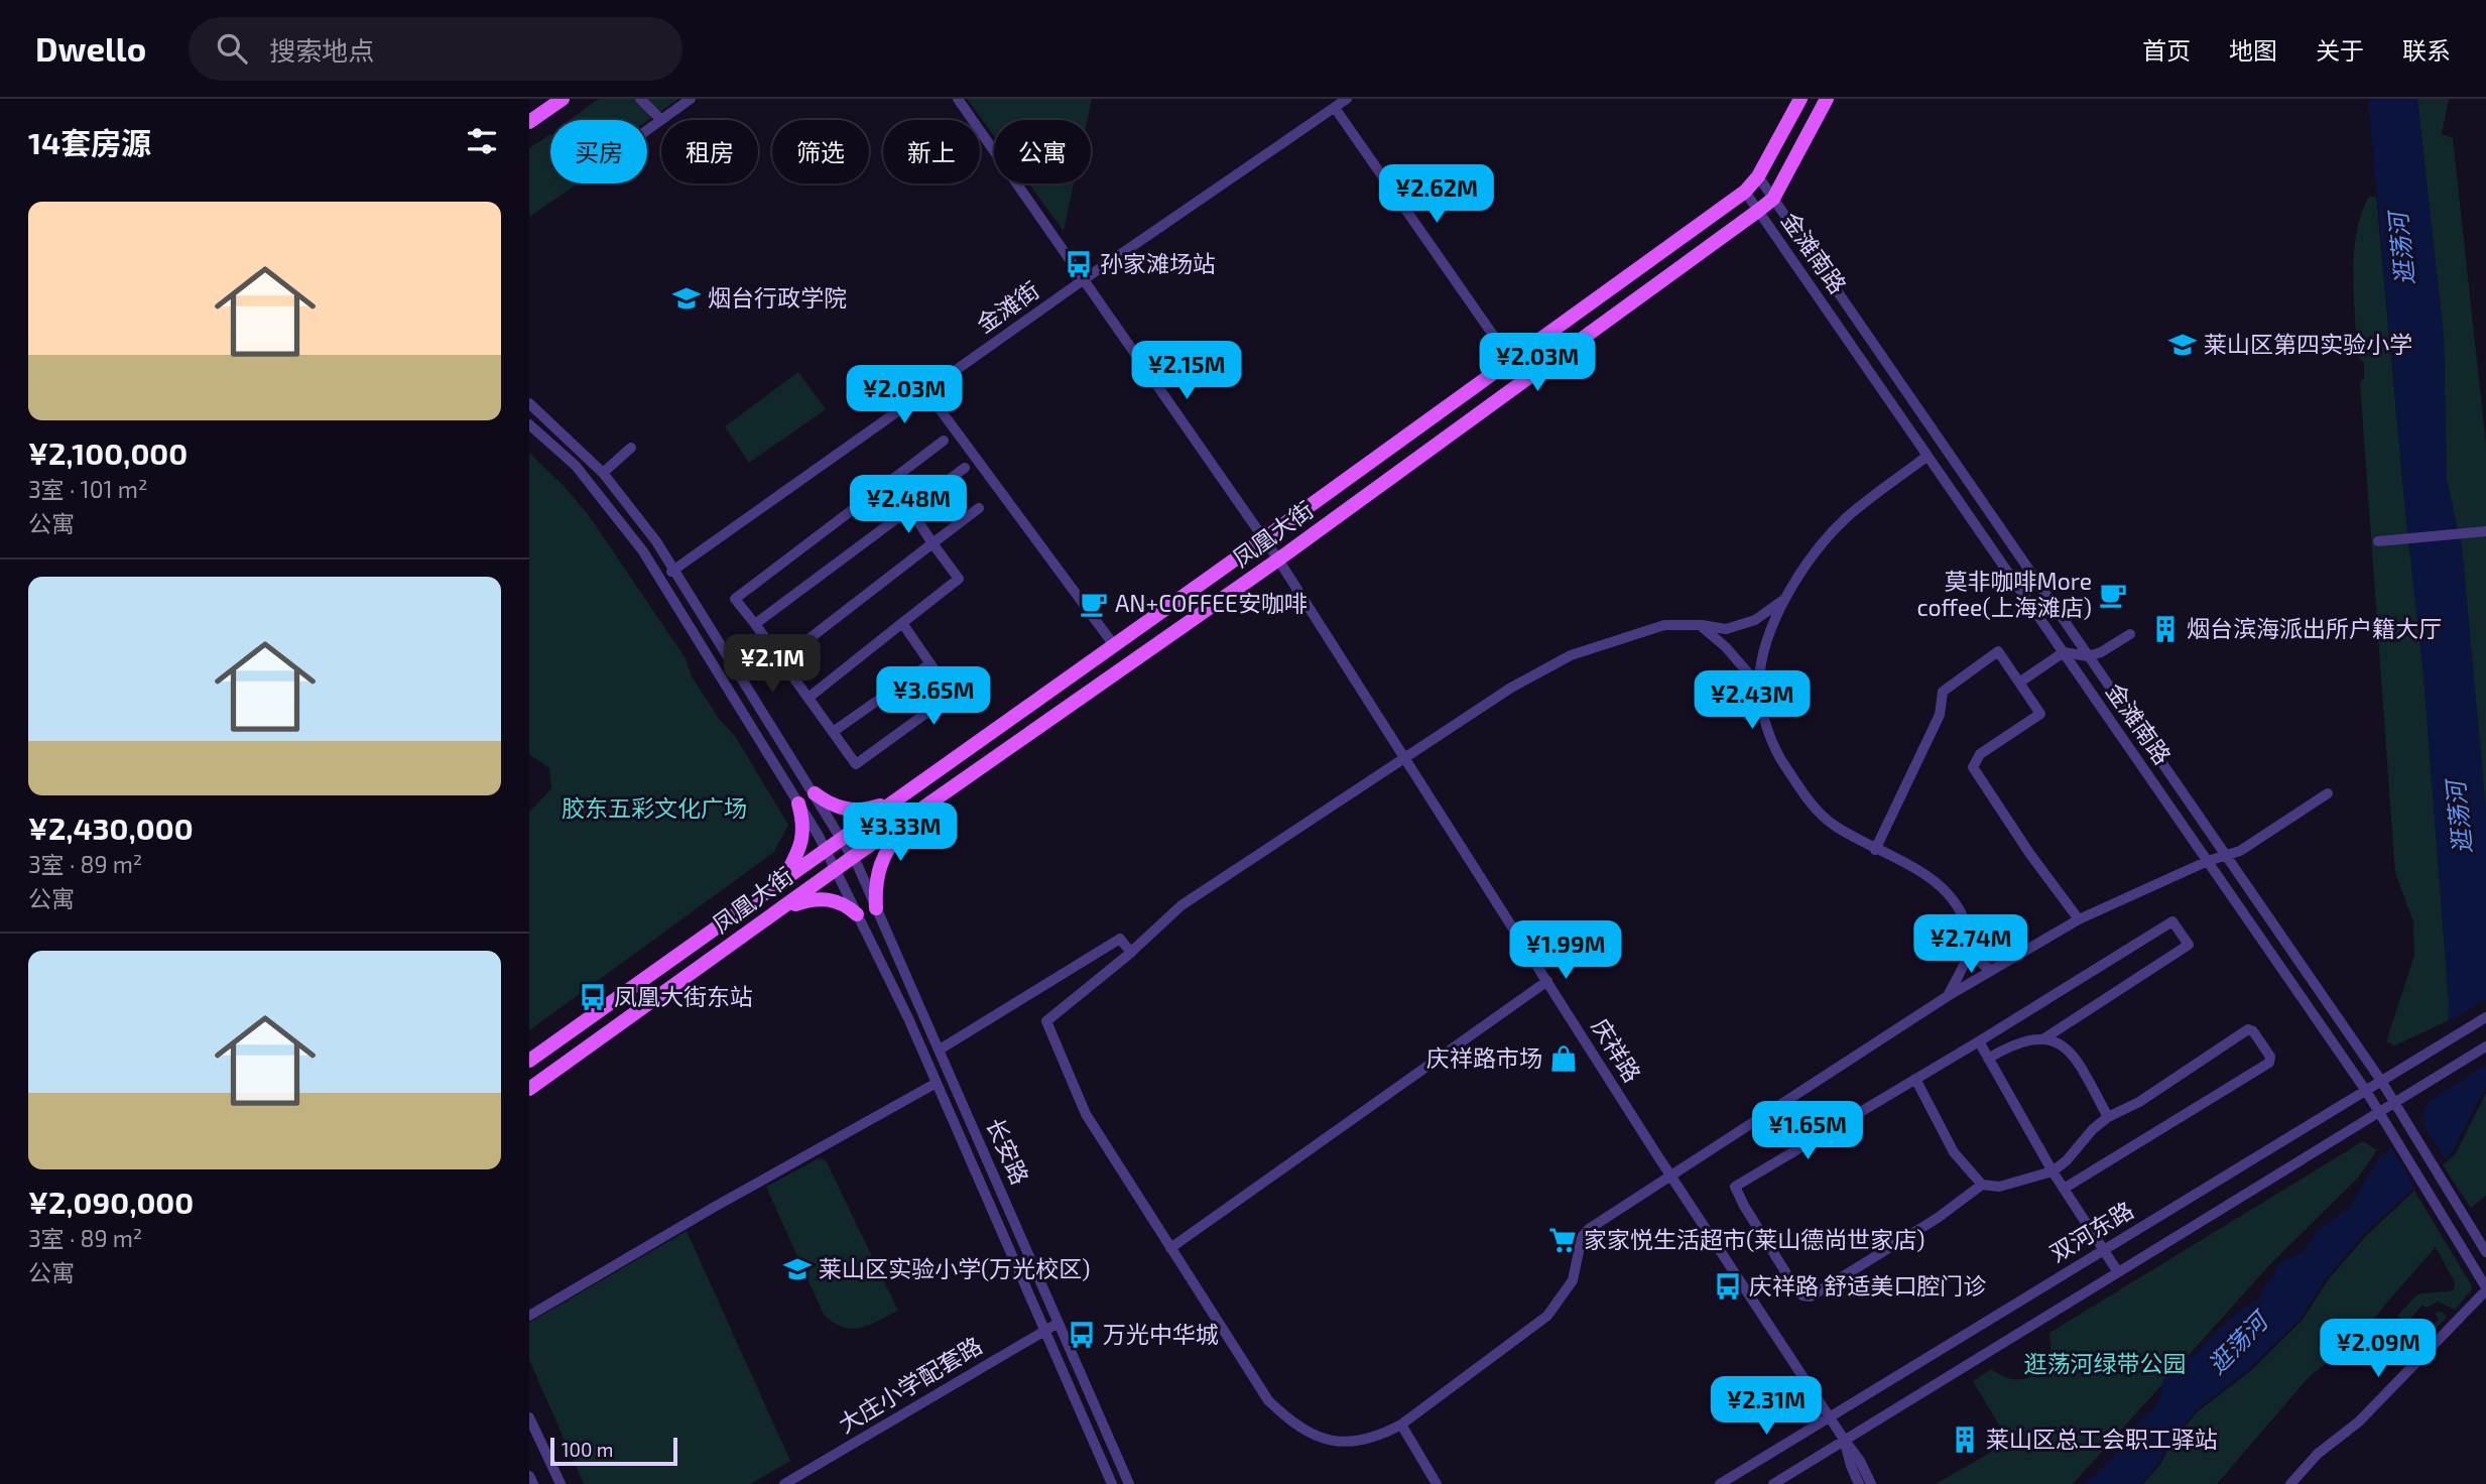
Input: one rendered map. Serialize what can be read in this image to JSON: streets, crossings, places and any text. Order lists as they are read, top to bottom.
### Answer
{
  "streets": {
    "main road": ["凤凰大街"],
    "street": [
      "金滩南路",
      "金滩街",
      "庆祥路",
      "长安路",
      "双河东路",
      "大庄小学配套路"
    ]
  },
  "crossings": [
    ["金滩南路", "凤凰大街"],
    ["金滩南路", "双河东路"],
    ["金滩街", "庆祥路"],
    ["金滩街", "长安路"],
    ["凤凰大街", "庆祥路"],
    ["凤凰大街", "长安路"],
    ["庆祥路", "双河东路"],
    ["长安路", "大庄小学配套路"]
  ],
  "water": ["逛荡河"],
  "parks": ["胶东五彩文化广场", "逛荡河绿带公园"],
  "places": {
    "bus stop": [
      "孙家滩场站",
      "凤凰大街东站",
      "庆祥路 舒适美口腔门诊",
      "万光中华城"
    ],
    "school or university": ["烟台行政学院", "莱山区第四实验小学", "莱山区实验小学(万光校区)"],
    "cafe": ["莫非咖啡More coffee(上海滩店)", "AN+COFFEE安咖啡"],
    "building": ["烟台滨海派出所户籍大厅", "莱山区总工会职工驿站"],
    "shop": ["庆祥路市场"],
    "supermarket": ["家家悦生活超市(莱山德尚世家店)"]
  },
  "scale_bar": "100 m",
  "page": {
    "header": "Dwello",
    "search": "搜索地点",
    "nav": [
      "首页",
      "地图",
      "关于",
      "联系"
    ],
    "heading": "14套房源",
    "chip": [
      "买房",
      "租房",
      "筛选",
      "新上",
      "公寓"
    ],
    "price": [
      "¥2.62M",
      "¥2.03M",
      "¥2.15M",
      "¥2.03M",
      "¥2.48M",
      "¥2.1M",
      "¥3.65M",
      "¥2.43M",
      "¥3.33M",
      "¥2.74M",
      "¥1.99M",
      "¥1.65M",
      "¥2.09M",
      "¥2.31M"
    ],
    "list": [
      {
        "name": "¥2,100,000",
        "note": "3室 · 101 m² · 公寓"
      },
      {
        "name": "¥2,430,000",
        "note": "3室 · 89 m² · 公寓"
      },
      {
        "name": "¥2,090,000",
        "note": "3室 · 89 m² · 公寓"
      }
    ],
    "scale": "100 m"
  }
}
